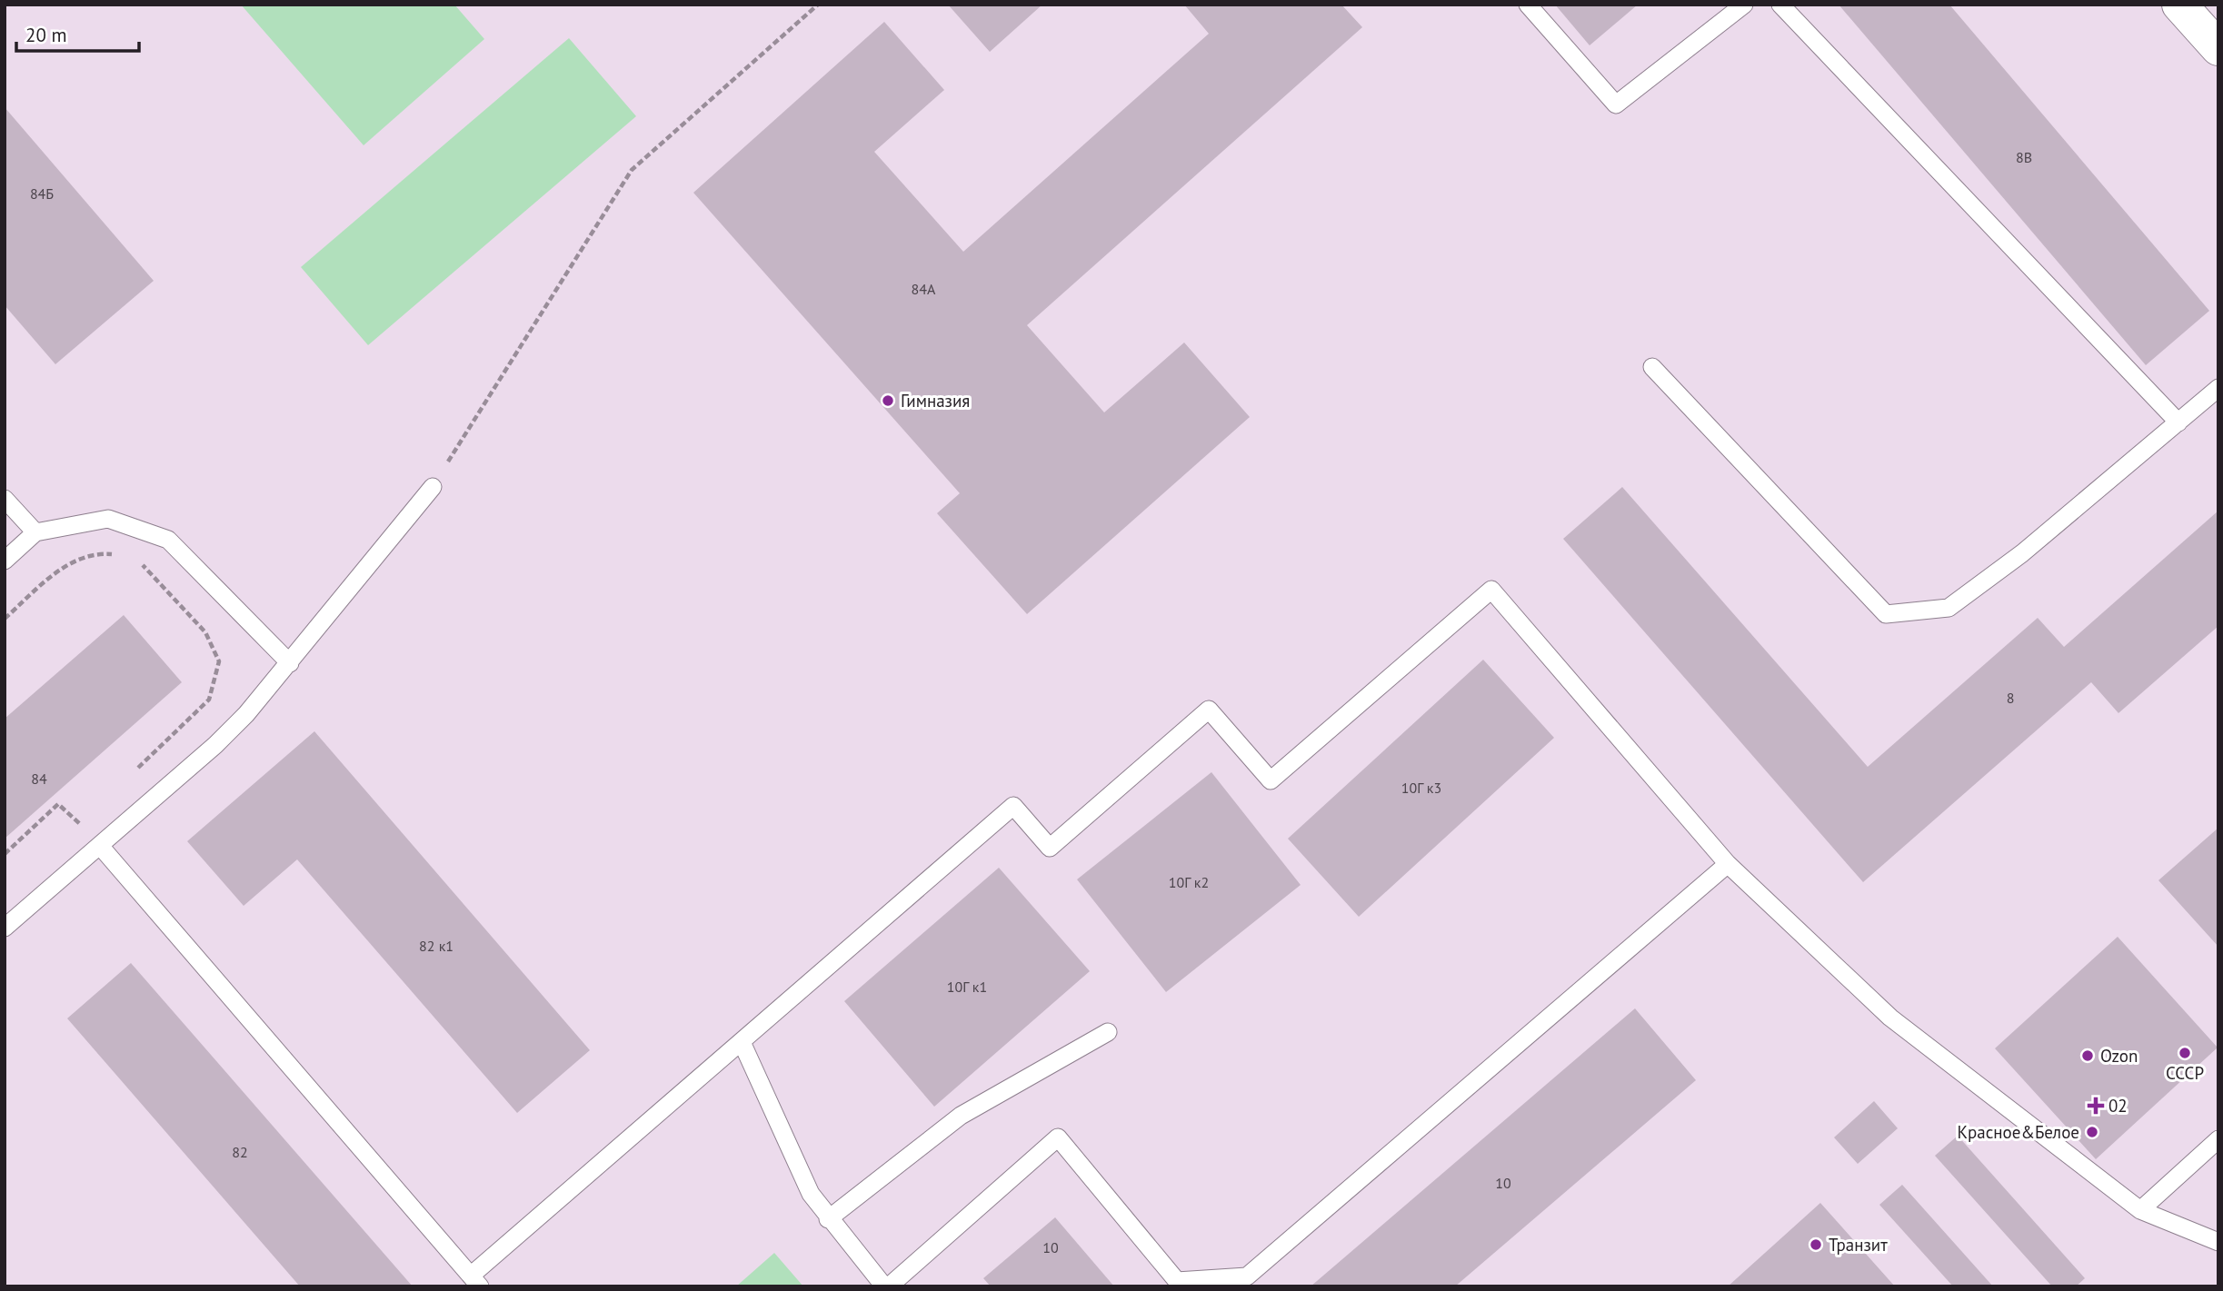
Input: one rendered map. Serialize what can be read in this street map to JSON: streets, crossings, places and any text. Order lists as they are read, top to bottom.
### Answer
{
  "places": {
    "other": [
      "Гимназия",
      "СССР",
      "Ozon",
      "Красное&Белое",
      "Транзит"
    ],
    "health": ["02"]
  },
  "house_numbers": [
    "8В",
    "84Б",
    "84А",
    "8",
    "84",
    "10Г к3",
    "10Г к2",
    "82 к1",
    "10Г к1",
    "82",
    "10",
    "10"
  ],
  "scale_bar": "20 m"
}
